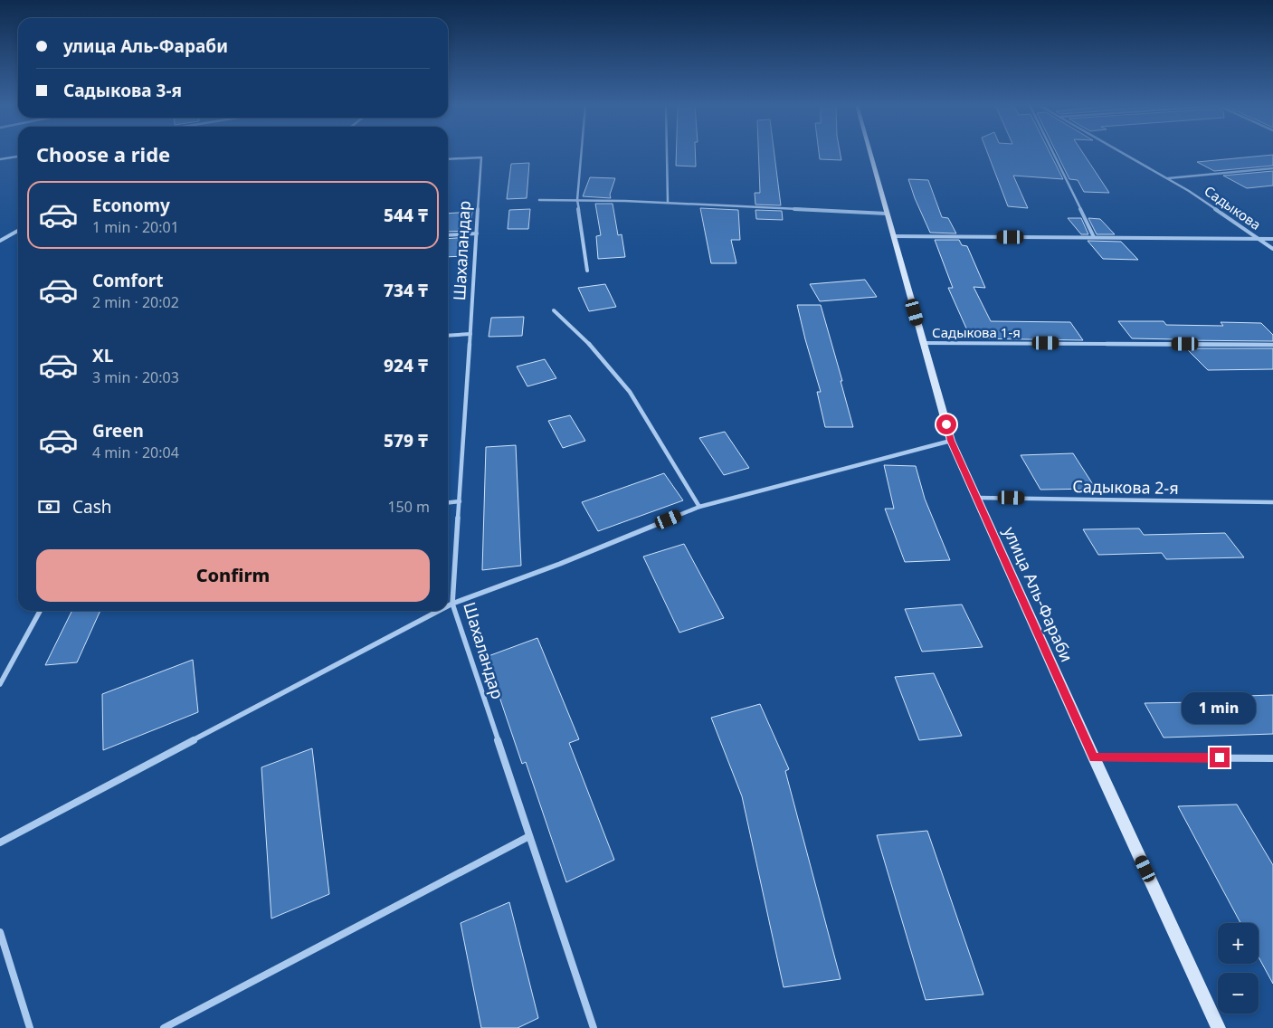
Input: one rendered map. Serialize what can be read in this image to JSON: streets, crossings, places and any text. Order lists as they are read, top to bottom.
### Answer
{
  "streets": {
    "main road": ["улица Аль-Фараби"],
    "street": [
      "Садыкова",
      "Шахаландар",
      "Садыкова 1-я",
      "Садыкова 2-я"
    ]
  },
  "crossings": [
    ["Садыкова 1-я", "улица Аль-Фараби"],
    ["Садыкова 2-я", "улица Аль-Фараби"]
  ],
  "page": {
    "banner": ["улица Аль-Фараби", "Садыкова 3-я"],
    "heading": "Choose a ride",
    "list": [
      {
        "name": "Economy",
        "note": "1 min · 20:01",
        "value": "544 ₸"
      },
      {
        "name": "Comfort",
        "note": "2 min · 20:02",
        "value": "734 ₸"
      },
      {
        "name": "XL",
        "note": "3 min · 20:03",
        "value": "924 ₸"
      },
      {
        "name": "Green",
        "note": "4 min · 20:04",
        "value": "579 ₸"
      }
    ],
    "pay": ["Cash", "150 m"],
    "buttons": "Confirm",
    "bubble": "1 min",
    "map_buttons": ["+", "−"]
  }
}
